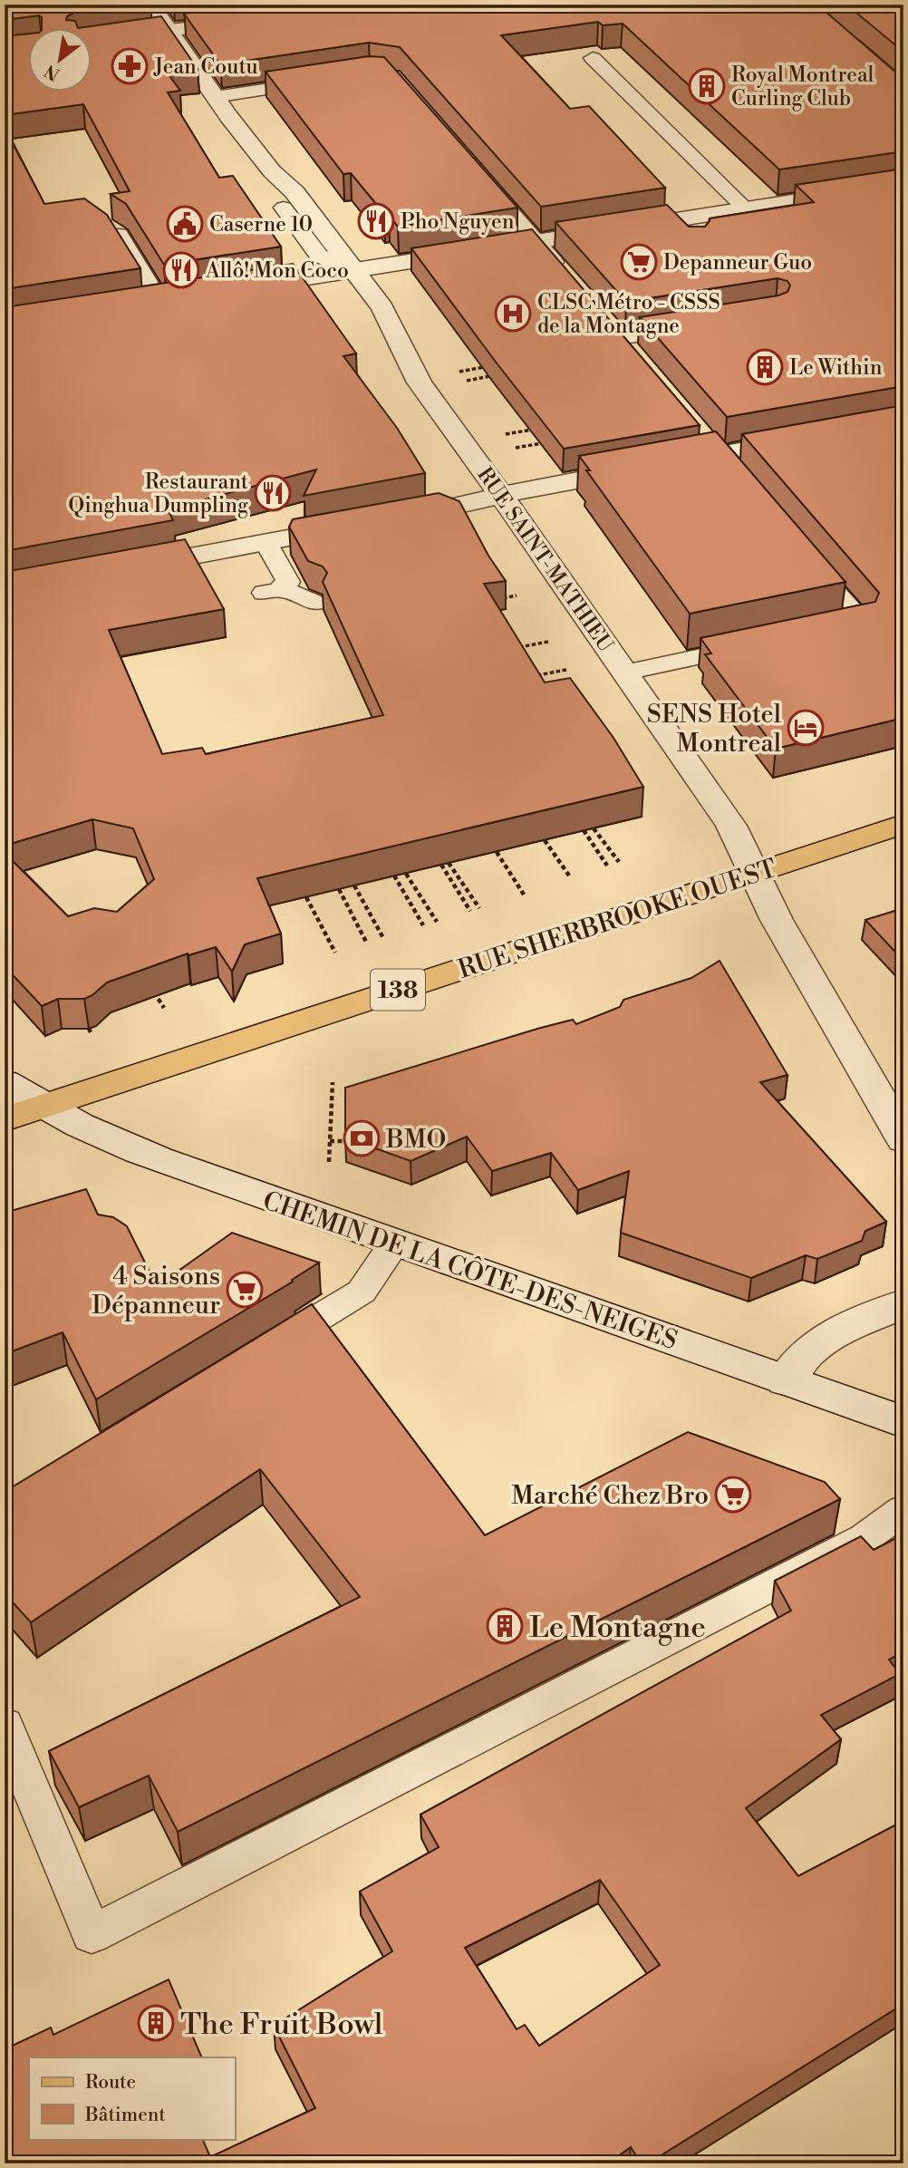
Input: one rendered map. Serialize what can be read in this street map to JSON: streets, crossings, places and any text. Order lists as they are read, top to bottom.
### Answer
{
  "streets": {
    "main road": ["RUE SHERBROOKE OUEST", "138"],
    "street": ["RUE SAINT-MATHIEU", "CHEMIN DE LA CÔTE-DES-NEIGES"]
  },
  "crossings": [
    ["RUE SAINT-MATHIEU", "RUE SHERBROOKE OUEST"],
    ["RUE SHERBROOKE OUEST", "CHEMIN DE LA CÔTE-DES-NEIGES"]
  ],
  "places": {
    "pharmacy": ["Jean Coutu"],
    "building": [
      "Royal Montreal Curling Club",
      "Le Within",
      "Le Montagne",
      "The Fruit Bowl"
    ],
    "restaurant": ["Pho Nguyen", "Allô! Mon Coco", "Restaurant Qinghua Dumpling"],
    "public building": ["Caserne 10"],
    "supermarket": ["Depanneur Guo", "4 Saisons Dépanneur", "Marché Chez Bro"],
    "hospital": ["CLSC Métro - CSSS de la Montagne"],
    "hotel": ["SENS Hotel Montreal"],
    "bank": ["BMO"]
  },
  "legend": ["Route", "Bâtiment"],
  "north": "bottom left"
}
